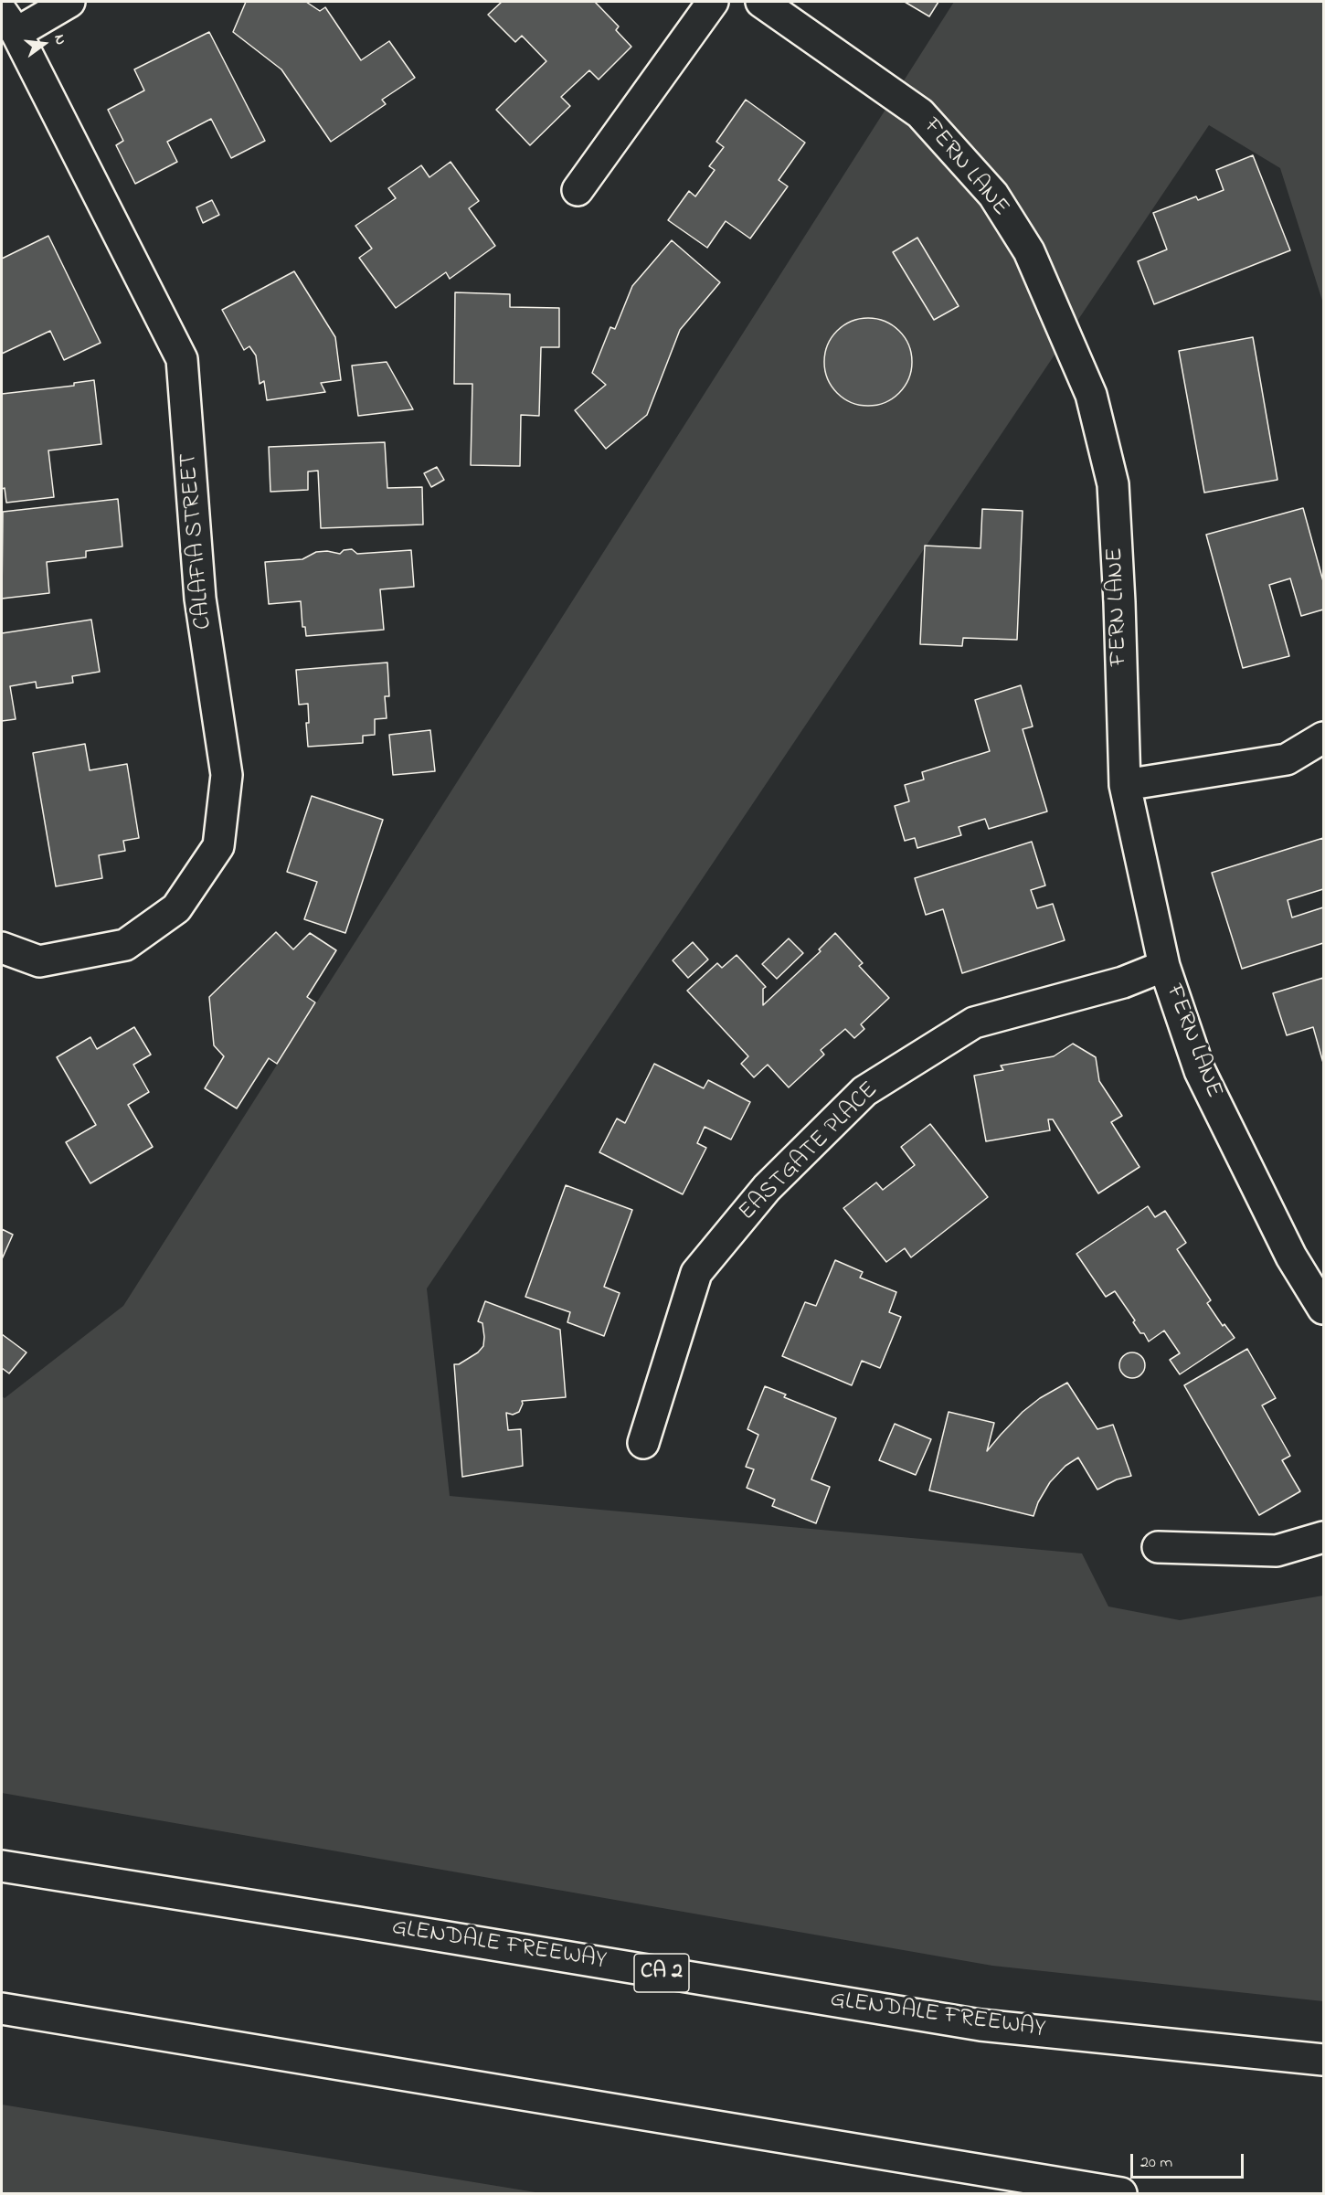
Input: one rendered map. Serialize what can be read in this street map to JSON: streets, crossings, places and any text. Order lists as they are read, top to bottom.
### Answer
{
  "streets": {
    "main road": [
      "FERN LANE",
      "CALAFIA STREET",
      "EASTGATE PLACE",
      "GLENDALE FREEWAY",
      "CA 2"
    ]
  },
  "crossings": [
    ["FERN LANE", "EASTGATE PLACE"]
  ],
  "scale_bar": "20 m",
  "north": "right"
}
